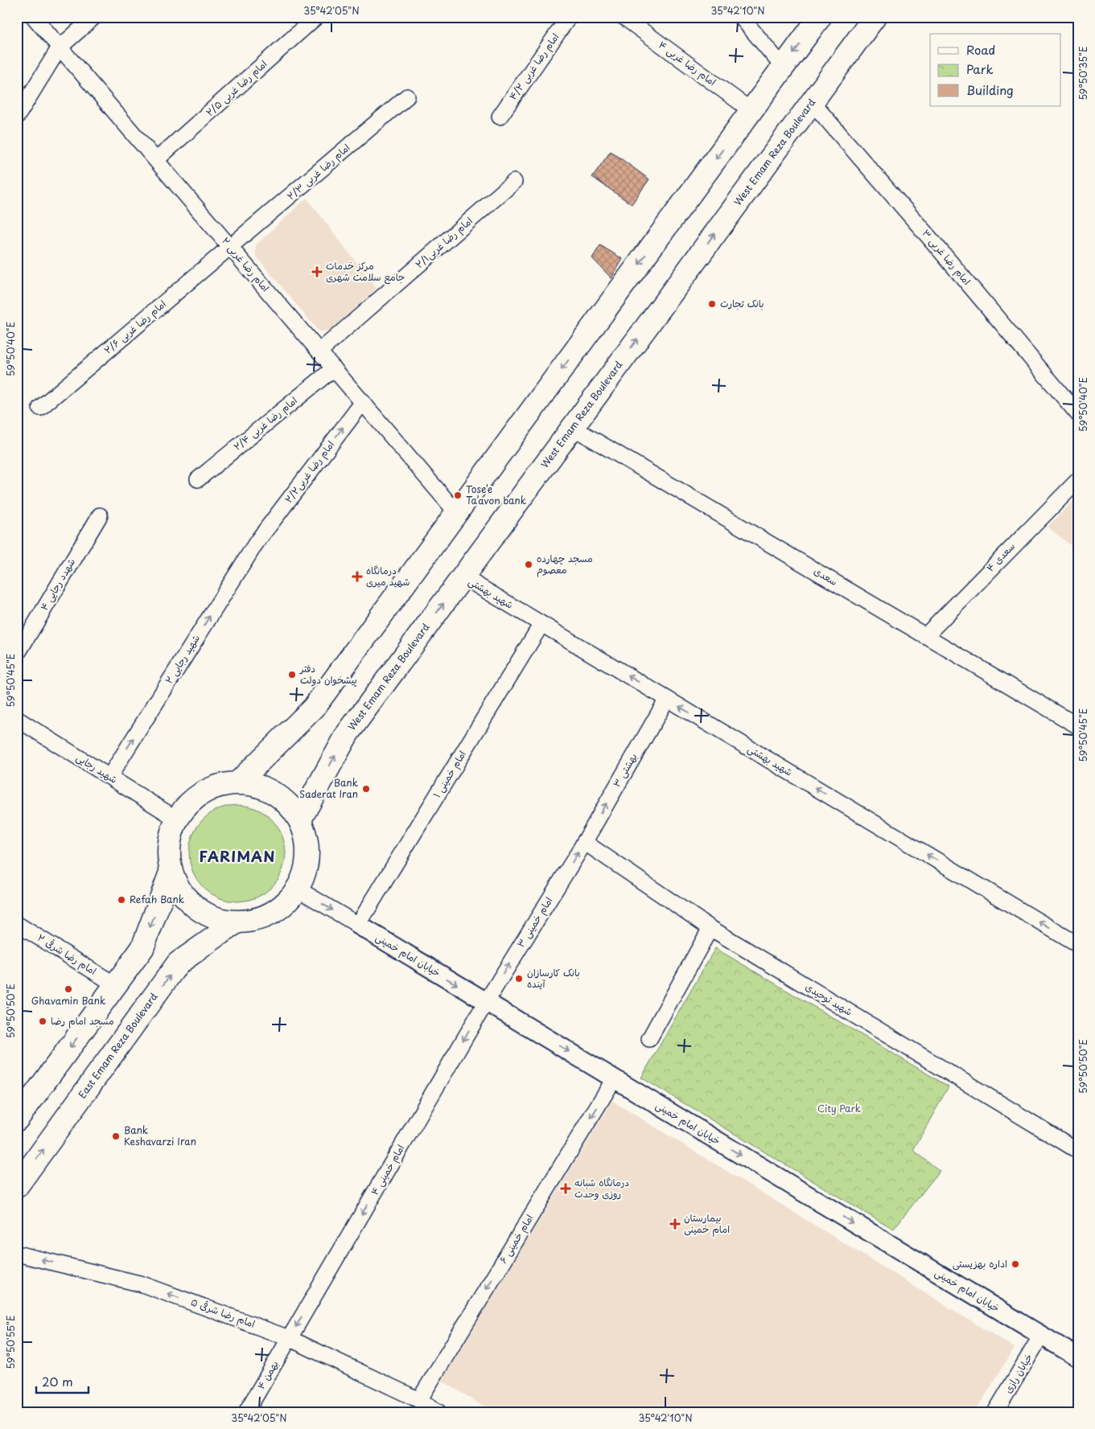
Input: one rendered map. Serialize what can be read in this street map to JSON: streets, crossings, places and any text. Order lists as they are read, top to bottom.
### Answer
{
  "streets": {
    "main road": ["West Emam Reza Boulevard", "East Emam Reza Boulevard"],
    "street": [
      "امام رضا غربی ۴",
      "امام رضا غربی ۴/۲",
      "امام رضا غربی ۲/۵",
      "امام رضا غربی ۲/۳",
      "امام رضا غربی۲/۱",
      "امام رضا غربی ۳",
      "امام رضا غربی ۲",
      "امام رضا غربی ۲/۶",
      "امام رضا غربی ۲/۴",
      "امام رضا غربی۲/۲",
      "سعدی ۴",
      "سعدی",
      "شهدد رجایی ۴",
      "شهید بهشتی",
      "شهید رجایی ۲",
      "شهید رجایی",
      "بهشتی ۳",
      "امام خمینی ۱",
      "امام خمینی ۳",
      "امام رضا شرقی ۲",
      "خیابان امام خمینی",
      "شهید توحیدی",
      "امام خمینی ۴",
      "امام خمینی ۶",
      "امام رضا شرقی ۵",
      "خیابان رازی",
      "بهمن ۴"
    ]
  },
  "crossings": [
    ["امام رضا غربی ۲/۵", "امام رضا غربی ۲"],
    ["West Emam Reza Boulevard", "امام رضا غربی ۳"],
    ["West Emam Reza Boulevard", "سعدی"],
    ["West Emam Reza Boulevard", "شهید بهشتی"],
    ["West Emam Reza Boulevard", "شهید رجایی"],
    ["West Emam Reza Boulevard", "خیابان امام خمینی"],
    ["West Emam Reza Boulevard", "East Emam Reza Boulevard"],
    ["امام رضا غربی ۲/۳", "امام رضا غربی ۲"],
    ["امام رضا غربی ۲/۳", "امام رضا غربی ۲/۶"],
    ["امام رضا غربی۲/۱", "امام رضا غربی ۲"],
    ["امام رضا غربی ۲", "امام رضا غربی ۲/۶"],
    ["امام رضا غربی ۲", "امام رضا غربی ۲/۴"],
    ["امام رضا غربی ۲", "امام رضا غربی۲/۲"],
    ["امام رضا غربی۲/۲", "شهید رجایی ۲"],
    ["سعدی ۴", "سعدی"],
    ["شهید بهشتی", "بهشتی ۳"],
    ["شهید بهشتی", "امام خمینی ۱"],
    ["شهید رجایی ۲", "شهید رجایی"],
    ["شهید رجایی", "خیابان امام خمینی"],
    ["شهید رجایی", "East Emam Reza Boulevard"],
    ["بهشتی ۳", "امام خمینی ۳"],
    ["بهشتی ۳", "شهید توحیدی"],
    ["امام خمینی ۱", "خیابان امام خمینی"],
    ["امام خمینی ۳", "خیابان امام خمینی"],
    ["امام خمینی ۳", "شهید توحیدی"],
    ["امام خمینی ۳", "امام خمینی ۴"],
    ["خیابان امام خمینی", "East Emam Reza Boulevard"],
    ["خیابان امام خمینی", "امام خمینی ۴"],
    ["خیابان امام خمینی", "امام خمینی ۶"],
    ["خیابان امام خمینی", "خیابان رازی"],
    ["امام خمینی ۴", "امام رضا شرقی ۵"],
    ["امام خمینی ۴", "بهمن ۴"],
    ["امام خمینی ۶", "امام رضا شرقی ۵"],
    ["امام رضا شرقی ۵", "بهمن ۴"]
  ],
  "one_way": [
    "امام رضا غربی۲/۲",
    "شهید بهشتی",
    "شهید رجایی ۲",
    "بهشتی ۳",
    "امام خمینی ۳",
    "خیابان امام خمینی",
    "امام خمینی ۴",
    "امام خمینی ۶",
    "امام رضا شرقی ۵"
  ],
  "districts": ["FARIMAN"],
  "parks": ["City Park"],
  "places": {
    "health": [
      "مرکز خدمات جامع سلامت شهری",
      "درمانگاه شهید میری",
      "درمانگاه شبانه روزی وحدت",
      "بیمارستان امام خمینی"
    ],
    "other": [
      "بانک تجارت",
      "Tose’e Ta’avon bank",
      "مسجد چهارده معصوم",
      "دفتر پیشخوان دولت",
      "Bank Saderat Iran",
      "Refah Bank",
      "بانک کارسازان آینده",
      "Ghavamin Bank",
      "مسجد امام رضا",
      "Bank Keshavarzi Iran",
      "اداره بهزیستی"
    ]
  },
  "legend": ["Road", "Park", "Building"],
  "scale_bar": "20 m",
  "coordinates": [
    "35°42'05\"N",
    "35°42'10\"N",
    "59°50'35\"E",
    "59°50'40\"E",
    "59°50'45\"E",
    "59°50'50\"E",
    "59°50'55\"E"
  ]
}
